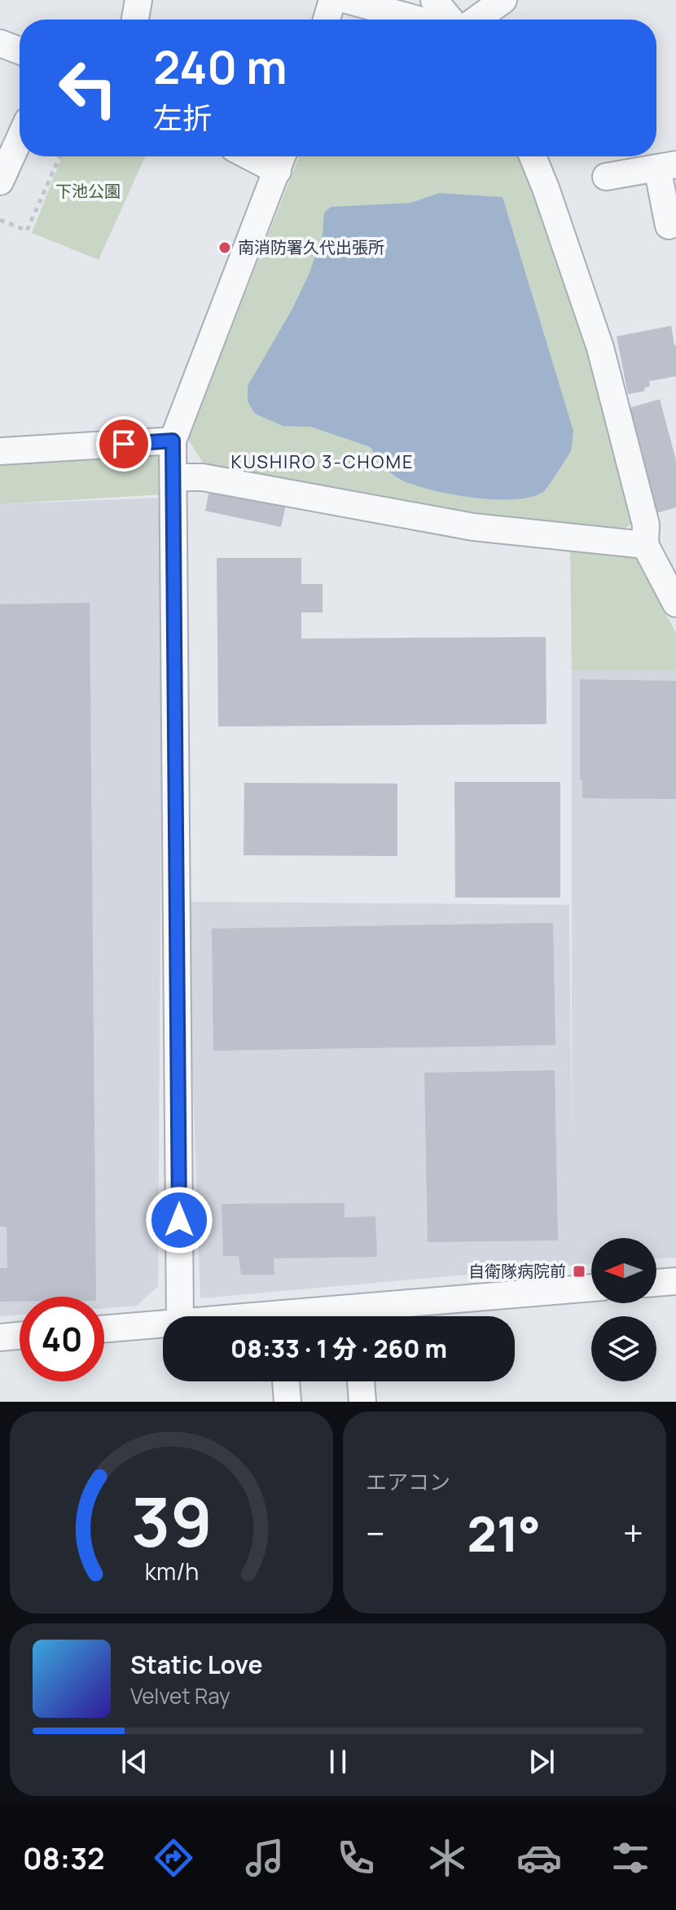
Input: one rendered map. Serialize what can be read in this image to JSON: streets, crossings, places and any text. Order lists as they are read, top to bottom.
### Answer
{
  "districts": ["KUSHIRO 3-CHOME"],
  "parks": ["下池公園"],
  "places": {
    "other": ["南消防署久代出張所"],
    "transit": ["自衛隊病院前"]
  },
  "north": "left",
  "page": {
    "turn": ["240 m", "左折"],
    "limit": "40",
    "trip": "08:33 · 1 分 · 260 m",
    "tile": "エアコン",
    "heat": ["−", "21°", "+"],
    "song": ["Static Love", "Velvet Ray"],
    "tabs": "08:32",
    "gauge": ["39", "km/h"]
  }
}
